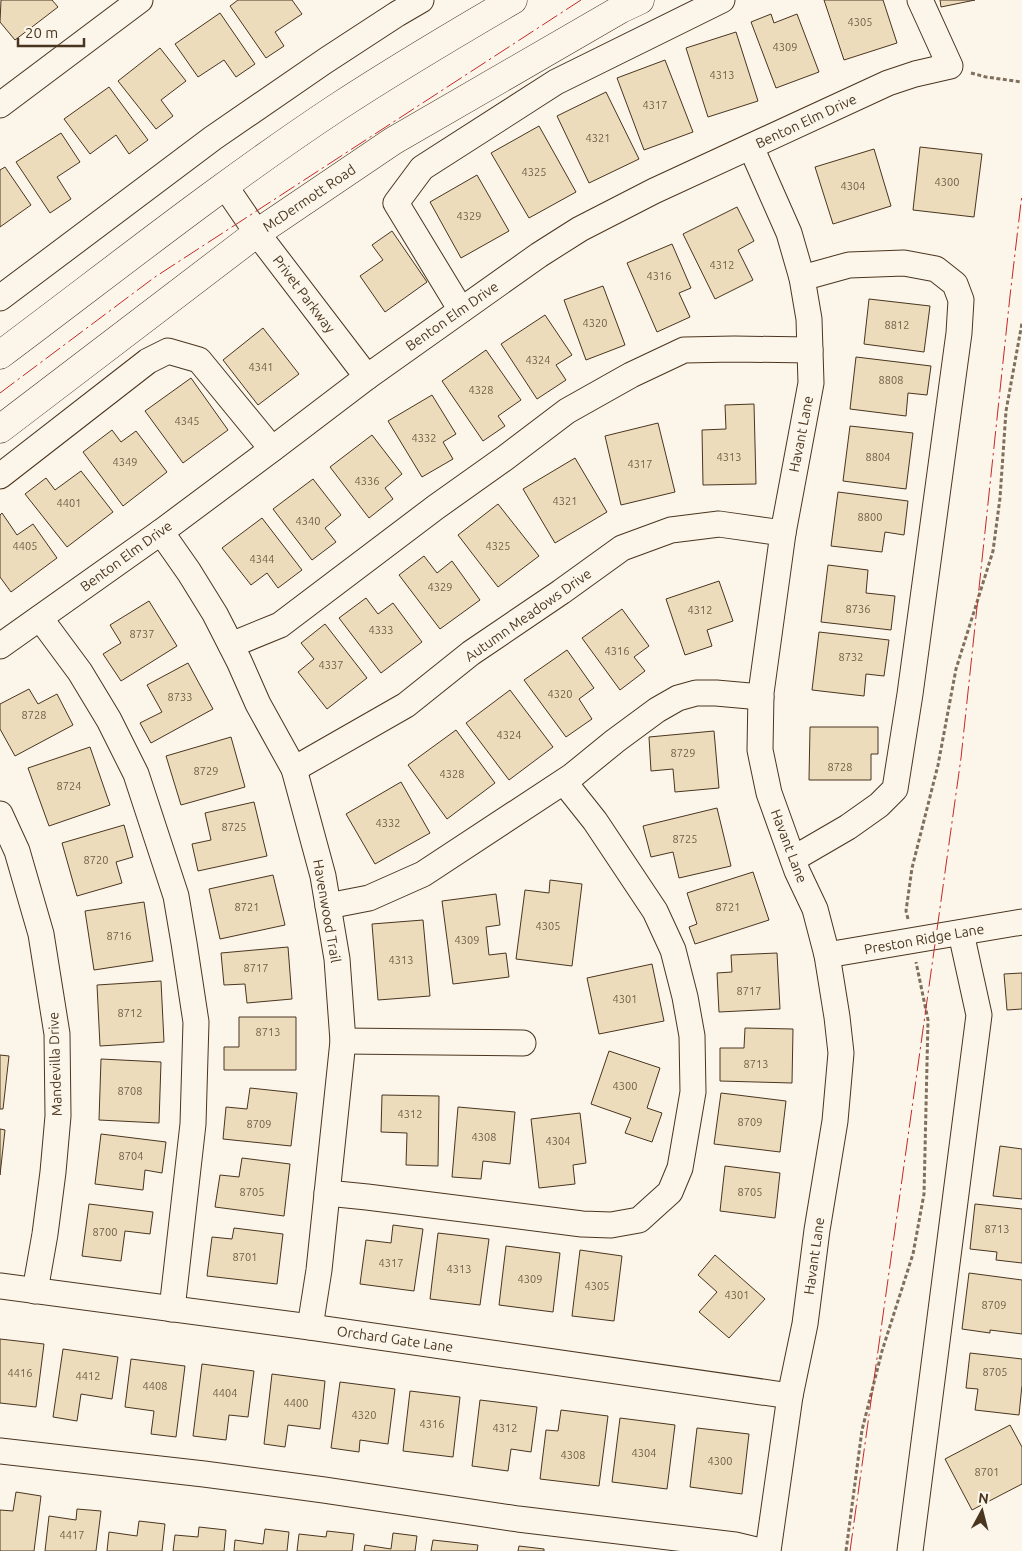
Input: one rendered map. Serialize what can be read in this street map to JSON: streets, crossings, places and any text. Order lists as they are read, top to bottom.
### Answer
{
  "streets": {
    "main road": ["McDermott Road"],
    "street": [
      "Benton Elm Drive",
      "Privet Parkway",
      "Havant Lane",
      "Autumn Meadows Drive",
      "Havenwood Trail",
      "Preston Ridge Lane",
      "Mandevilla Drive",
      "Orchard Gate Lane"
    ]
  },
  "crossings": [
    ["Benton Elm Drive", "Privet Parkway"],
    ["Benton Elm Drive", "Havant Lane"],
    ["Benton Elm Drive", "Havenwood Trail"],
    ["McDermott Road", "Privet Parkway"],
    ["Havant Lane", "Autumn Meadows Drive"],
    ["Havant Lane", "Preston Ridge Lane"],
    ["Havant Lane", "Orchard Gate Lane"],
    ["Autumn Meadows Drive", "Havenwood Trail"],
    ["Havenwood Trail", "Orchard Gate Lane"],
    ["Mandevilla Drive", "Orchard Gate Lane"]
  ],
  "house_numbers": [
    "4305",
    "4309",
    "4313",
    "4317",
    "4321",
    "4325",
    "4300",
    "4304",
    "4329",
    "4312",
    "4316",
    "4320",
    "8812",
    "4324",
    "4341",
    "8808",
    "4328",
    "4345",
    "4332",
    "4313",
    "8804",
    "4349",
    "4317",
    "4336",
    "4321",
    "4401",
    "8800",
    "4340",
    "4405",
    "4325",
    "4344",
    "4329",
    "8736",
    "4312",
    "4333",
    "8737",
    "4316",
    "8732",
    "4337",
    "4320",
    "8733",
    "8728",
    "4324",
    "8729",
    "8728",
    "8729",
    "4328",
    "8724",
    "4332",
    "8725",
    "8725",
    "8720",
    "8721",
    "8721",
    "4305",
    "8716",
    "4309",
    "4313",
    "8717",
    "8717",
    "4301",
    "8712",
    "8713",
    "8713",
    "4300",
    "8708",
    "4312",
    "8709",
    "8709",
    "4308",
    "4304",
    "8704",
    "8705",
    "8705",
    "8713",
    "8700",
    "8701",
    "4317",
    "4313",
    "4309",
    "4305",
    "4301",
    "8709",
    "8705",
    "4416",
    "4412",
    "4408",
    "4404",
    "4400",
    "4320",
    "4316",
    "4312",
    "4304",
    "4308",
    "4300",
    "8701",
    "4417"
  ],
  "scale_bar": "20 m",
  "north": "top"
}
